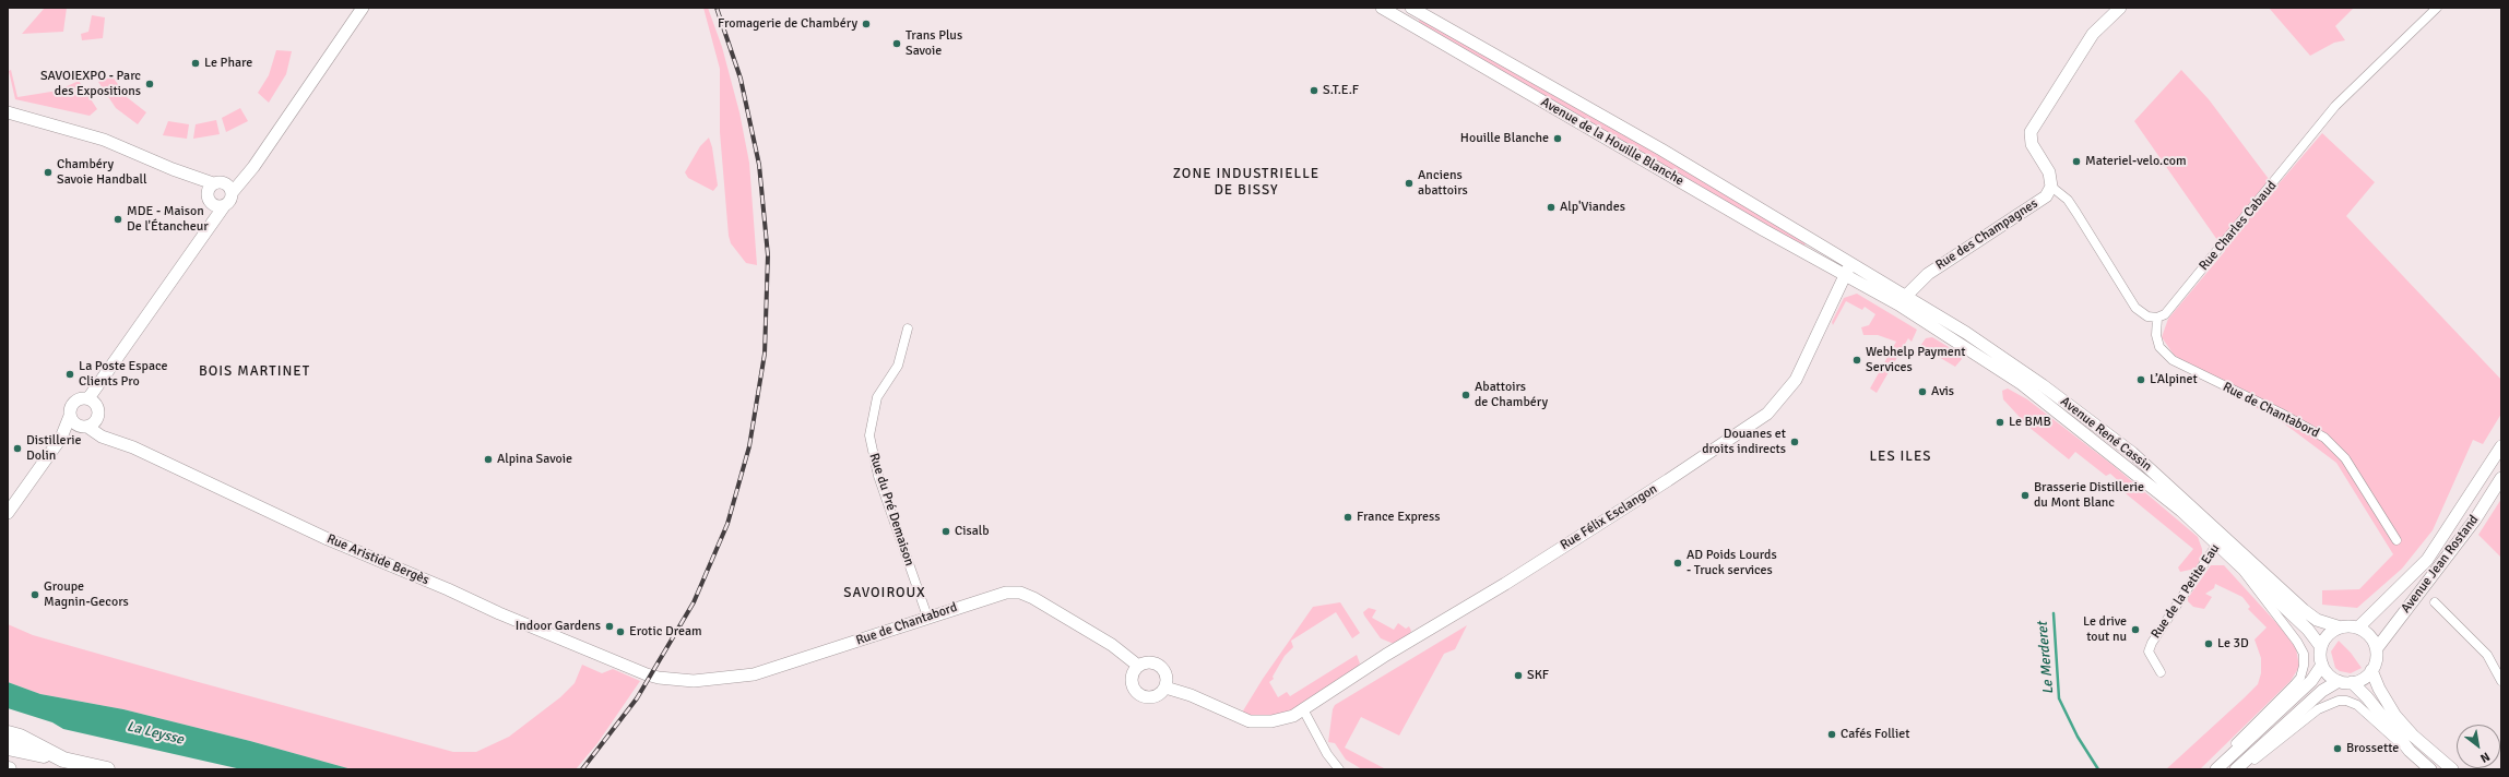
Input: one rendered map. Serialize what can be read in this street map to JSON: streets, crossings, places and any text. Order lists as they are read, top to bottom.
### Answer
{
  "streets": {
    "main road": [
      "Avenue de la Houille Blanche",
      "Rue des Champagnes",
      "Rue de Chantabord",
      "Avenue René Cassin",
      "Rue Félix Esclangon",
      "Rue Aristide Bergès",
      "Avenue Jean Rostand"
    ],
    "street": ["Rue Charles Cabaud", "Rue du Pré Demaison", "Rue de la Petite Eau"]
  },
  "crossings": [
    ["Avenue de la Houille Blanche", "Avenue René Cassin"],
    ["Avenue de la Houille Blanche", "Rue Félix Esclangon"],
    ["Rue Charles Cabaud", "Rue de Chantabord"],
    ["Rue des Champagnes", "Avenue René Cassin"],
    ["Rue de Chantabord", "Rue du Pré Demaison"],
    ["Rue de Chantabord", "Rue Aristide Bergès"],
    ["Avenue René Cassin", "Rue Félix Esclangon"],
    ["Avenue René Cassin", "Avenue Jean Rostand"],
    ["Avenue René Cassin", "Rue de la Petite Eau"]
  ],
  "districts": [
    "ZONE INDUSTRIELLE DE BISSY",
    "BOIS MARTINET",
    "LES ILES",
    "SAVOIROUX"
  ],
  "water": ["Le Merderet", "La Leysse"],
  "places": [
    "Fromagerie de Chambéry",
    "Trans Plus Savoie",
    "Le Phare",
    "SAVOIEXPO - Parc des Expositions",
    "S.T.E.F",
    "Houille Blanche",
    "Materiel-velo.com",
    "Chambéry Savoie Handball",
    "Anciens abattoirs",
    "Alp'Viandes",
    "MDE - Maison De l'Étancheur",
    "Webhelp Payment Services",
    "La Poste Espace Clients Pro",
    "L’Alpinet",
    "Avis",
    "Abattoirs de Chambéry",
    "Le BMB",
    "Douanes et droits indirects",
    "Distillerie Dolin",
    "Alpina Savoie",
    "Brasserie Distillerie du Mont Blanc",
    "France Express",
    "Cisalb",
    "AD Poids Lourds - Truck services",
    "Groupe Magnin-Gecors",
    "Indoor Gardens",
    "Le drive tout nu",
    "Erotic Dream",
    "Le 3D",
    "SKF",
    "Cafés Folliet",
    "Brossette"
  ],
  "north": "bottom right"
}
